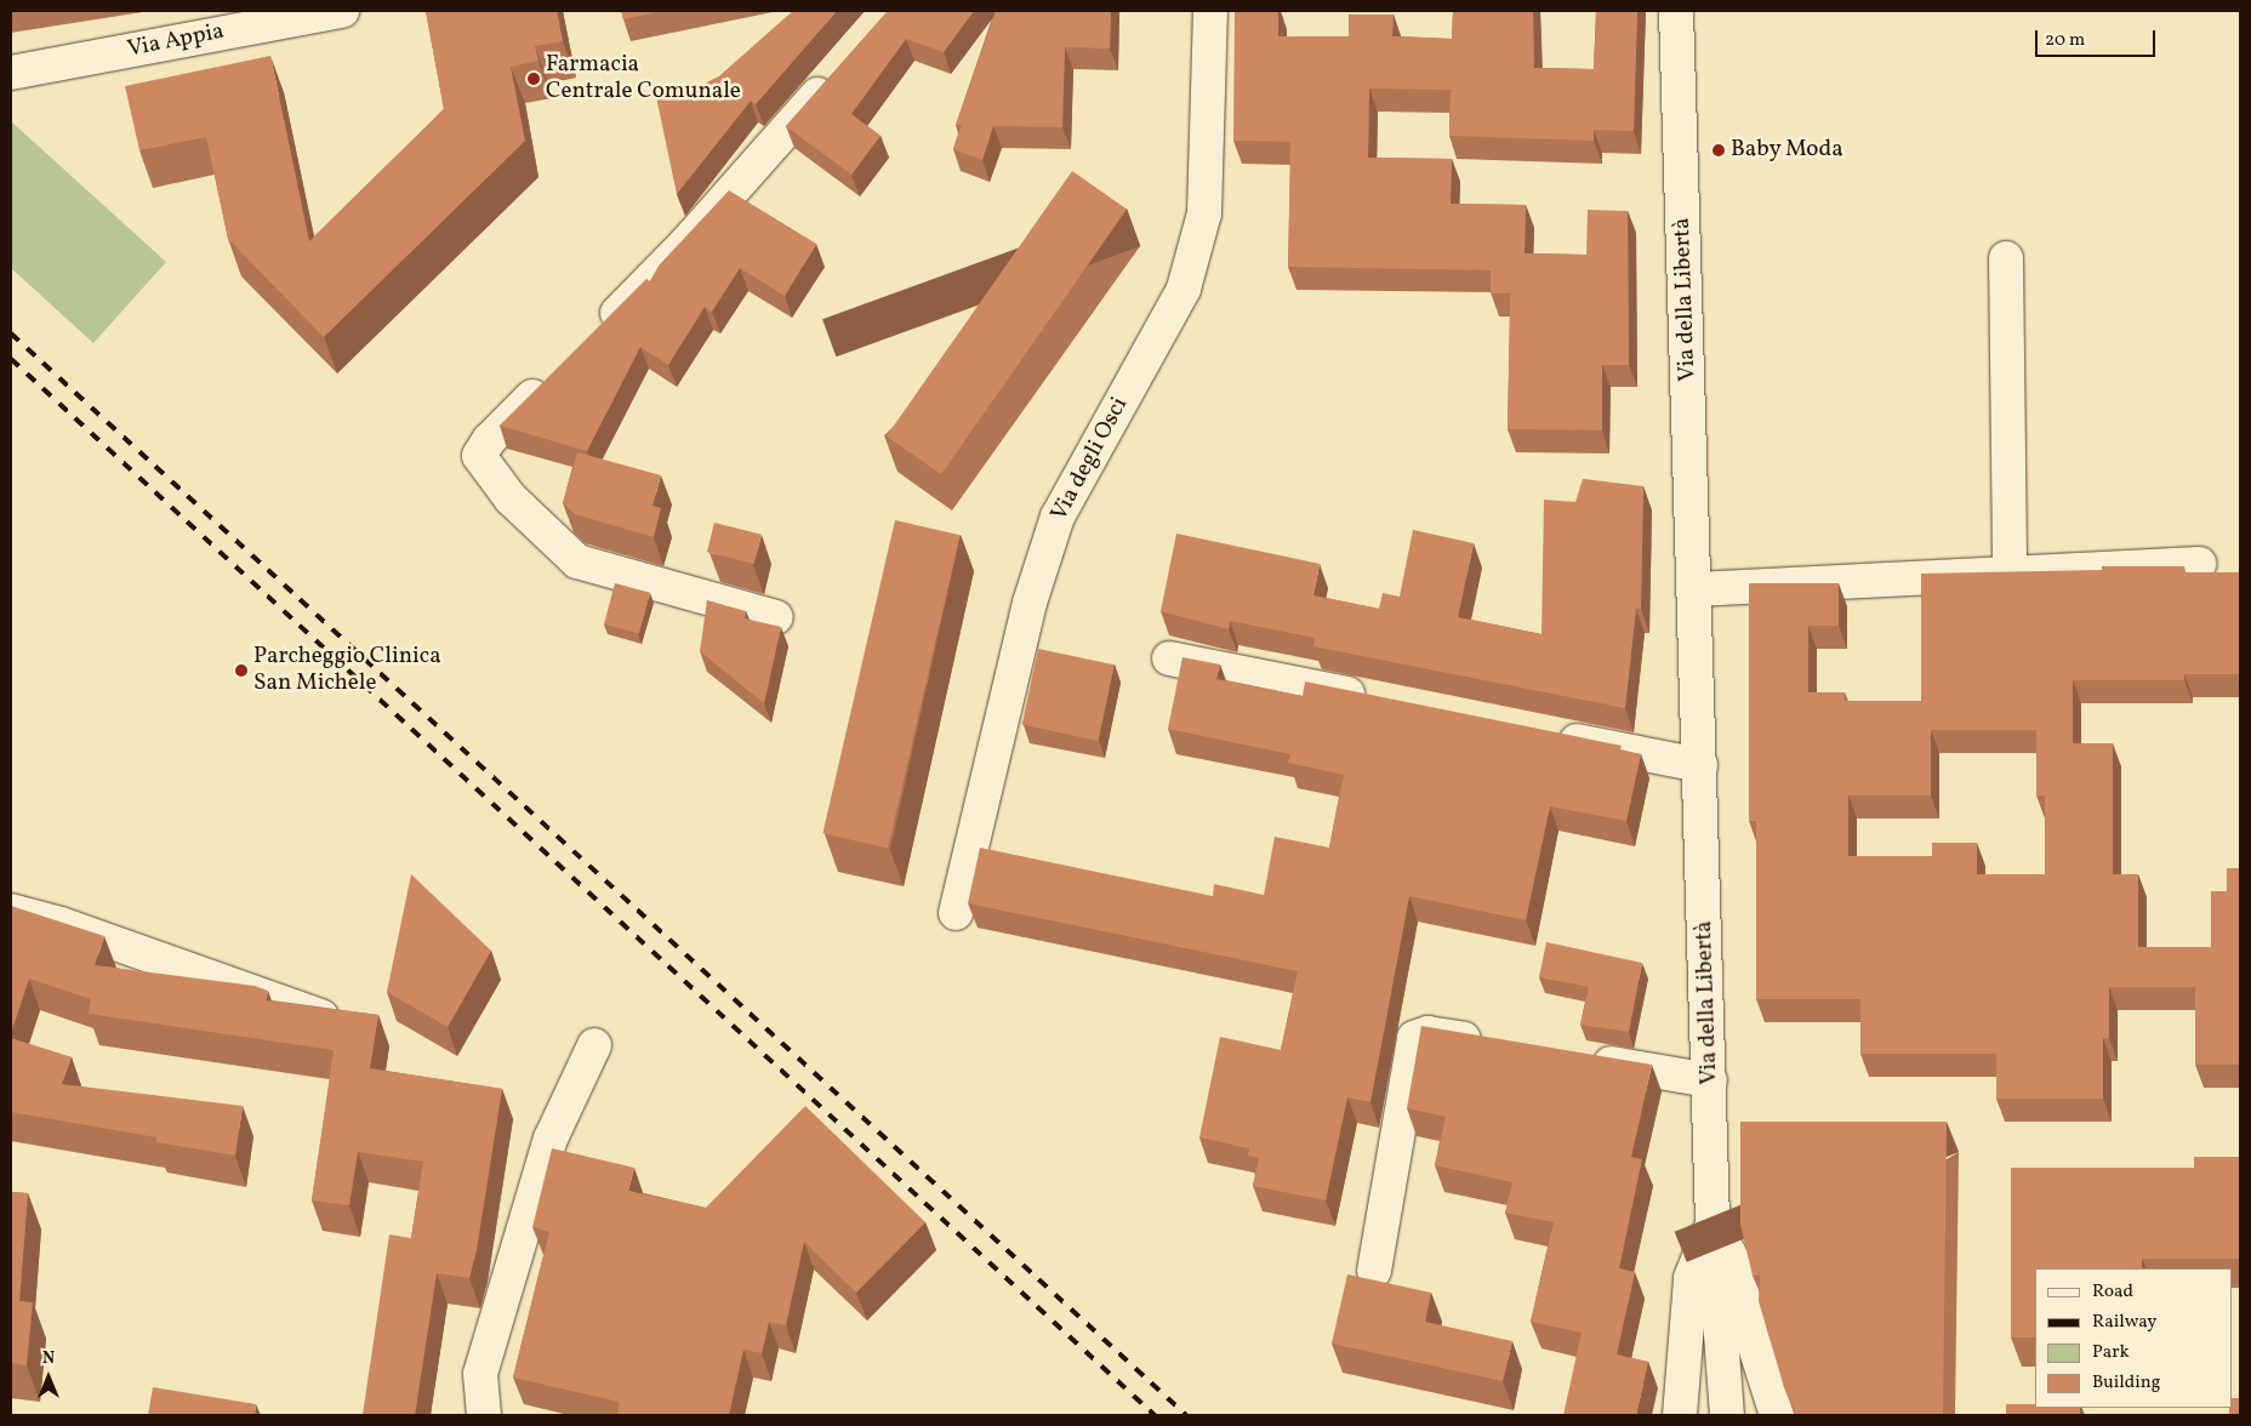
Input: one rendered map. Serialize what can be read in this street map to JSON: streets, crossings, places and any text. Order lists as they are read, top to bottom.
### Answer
{
  "streets": {
    "street": ["Via Appia", "Via della Libertà", "Via degli Osci"]
  },
  "places": ["Farmacia Centrale Comunale", "Baby Moda", "Parcheggio Clinica San Michele"],
  "legend": [
    "Road",
    "Railway",
    "Park",
    "Building"
  ],
  "scale_bar": "20 m",
  "north": "top"
}
